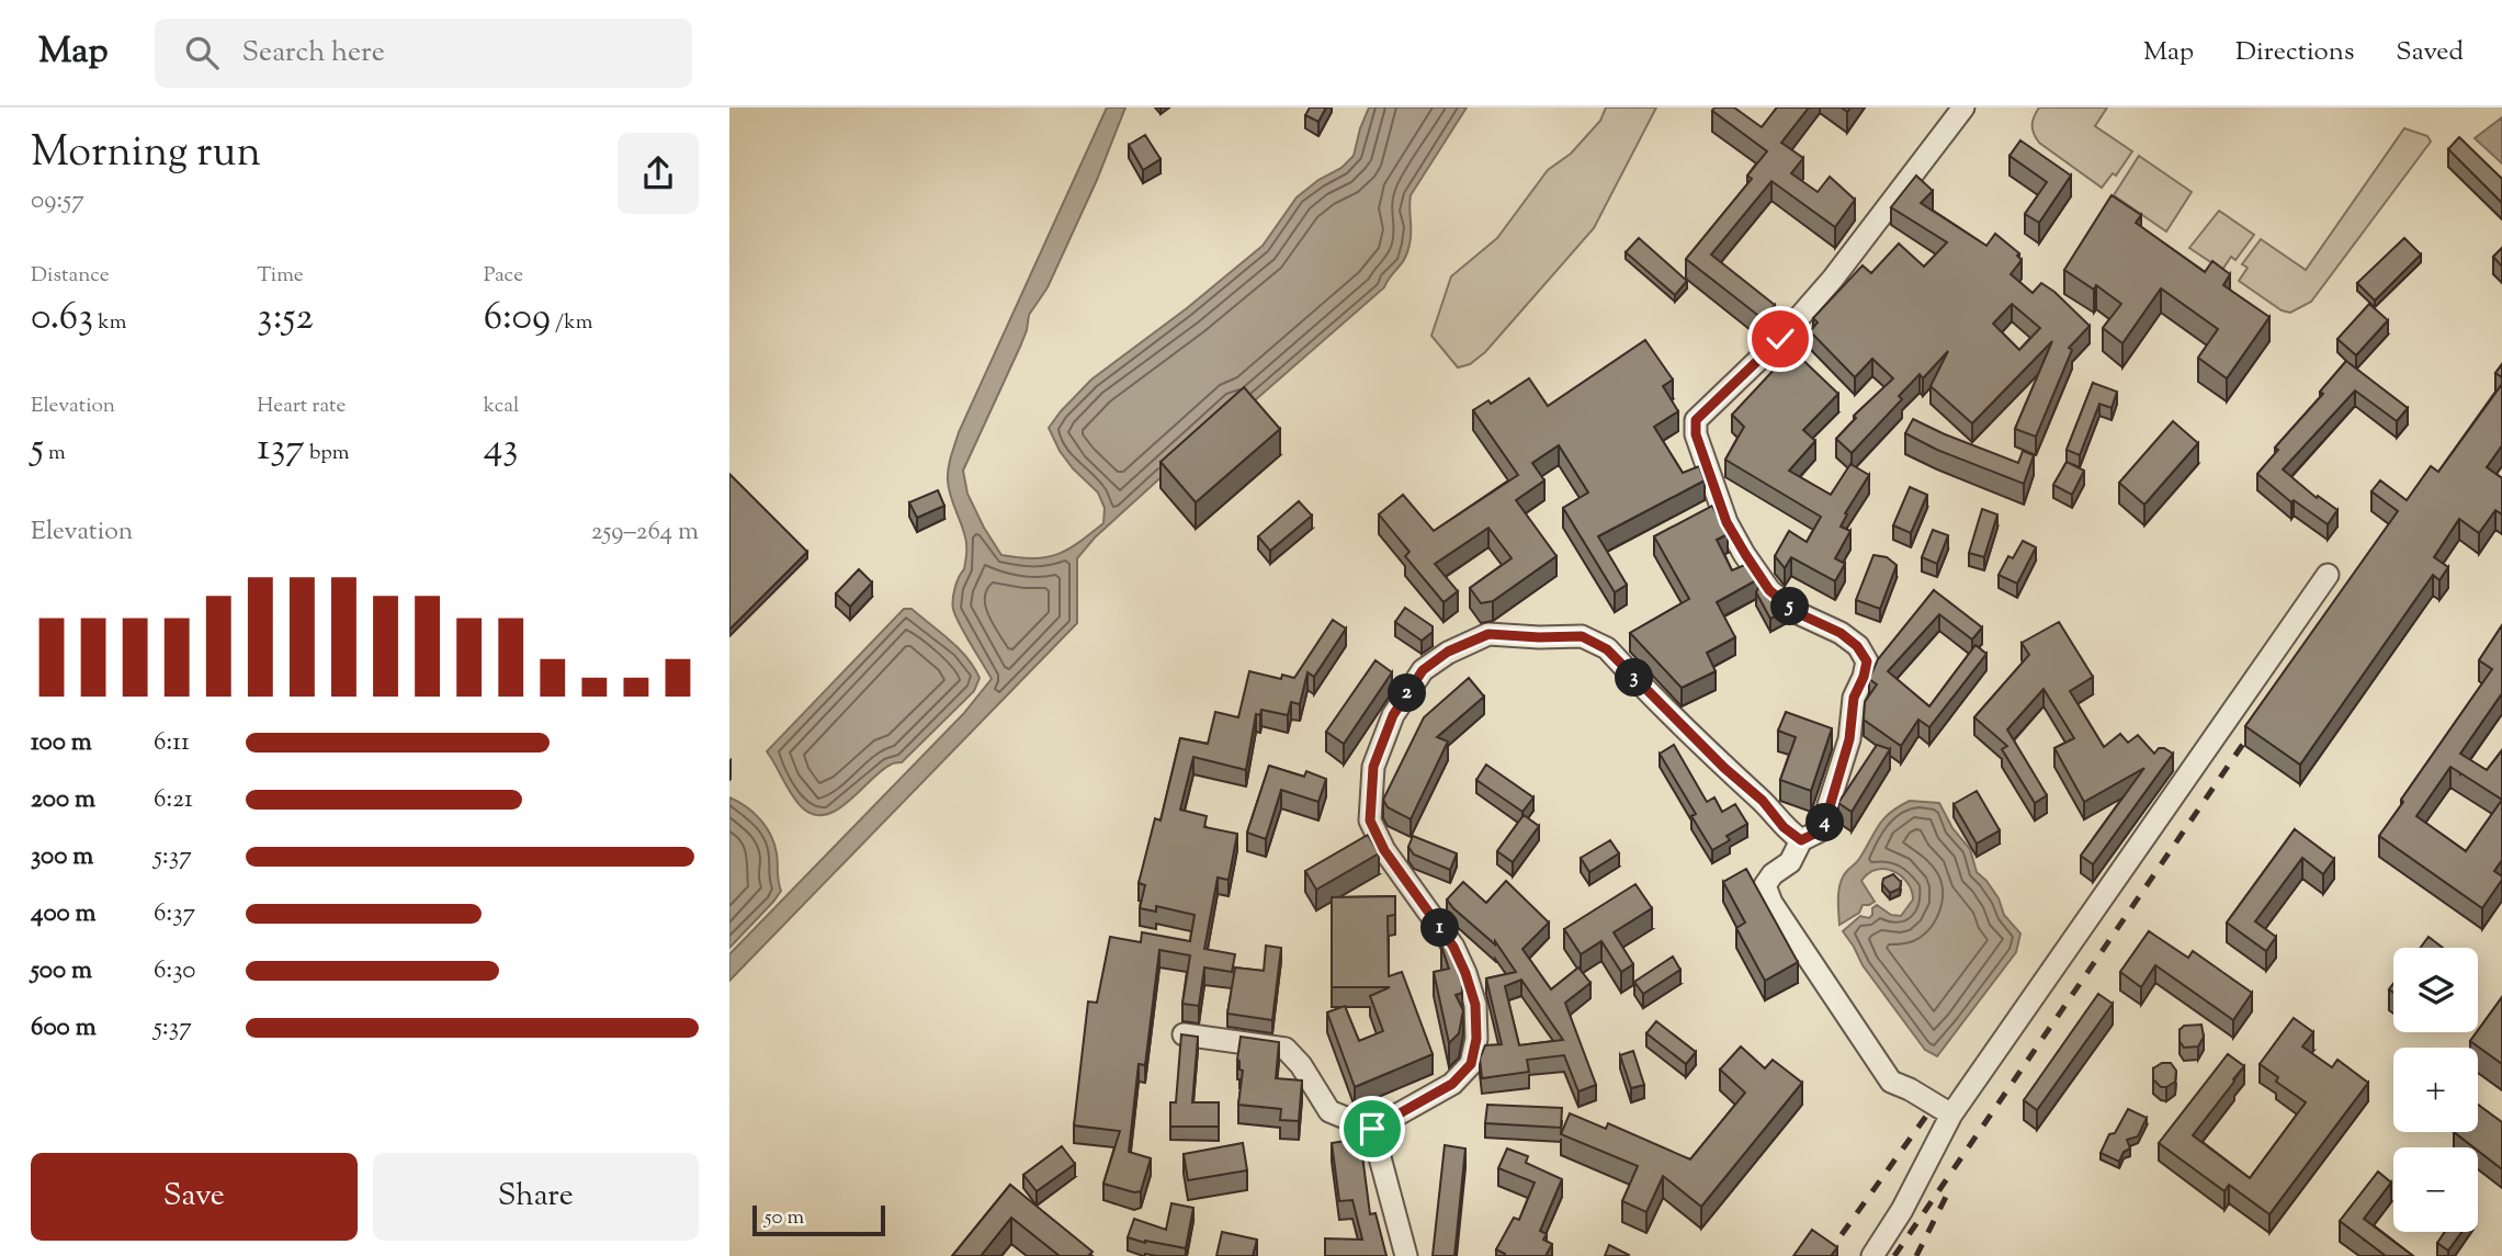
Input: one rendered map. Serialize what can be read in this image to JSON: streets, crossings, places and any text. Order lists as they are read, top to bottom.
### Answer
{
  "scale_bar": "50 m",
  "page": {
    "header": "Map",
    "search": "Search here",
    "nav": ["Map", "Directions", "Saved"],
    "heading": ["Morning run", "09:57"],
    "stats": [
      ["Distance", "0.63 km"],
      ["Time", "3:52"],
      ["Pace", "6:09 /km"],
      ["Elevation", "5 m"],
      ["Heart rate", "137 bpm"],
      ["kcal", "43"]
    ],
    "chart": ["Elevation", "259–264 m"],
    "pins": [
      "5",
      "3",
      "2",
      "4",
      "1"
    ],
    "list": [
      {
        "name": "100 m",
        "note": "6:11"
      },
      {
        "name": "200 m",
        "note": "6:21"
      },
      {
        "name": "300 m",
        "note": "5:37"
      },
      {
        "name": "400 m",
        "note": "6:37"
      },
      {
        "name": "500 m",
        "note": "6:30"
      },
      {
        "name": "600 m",
        "note": "5:37"
      }
    ],
    "map_buttons": ["+", "−"],
    "buttons": ["Save", "Share"],
    "scale": "50 m"
  }
}
